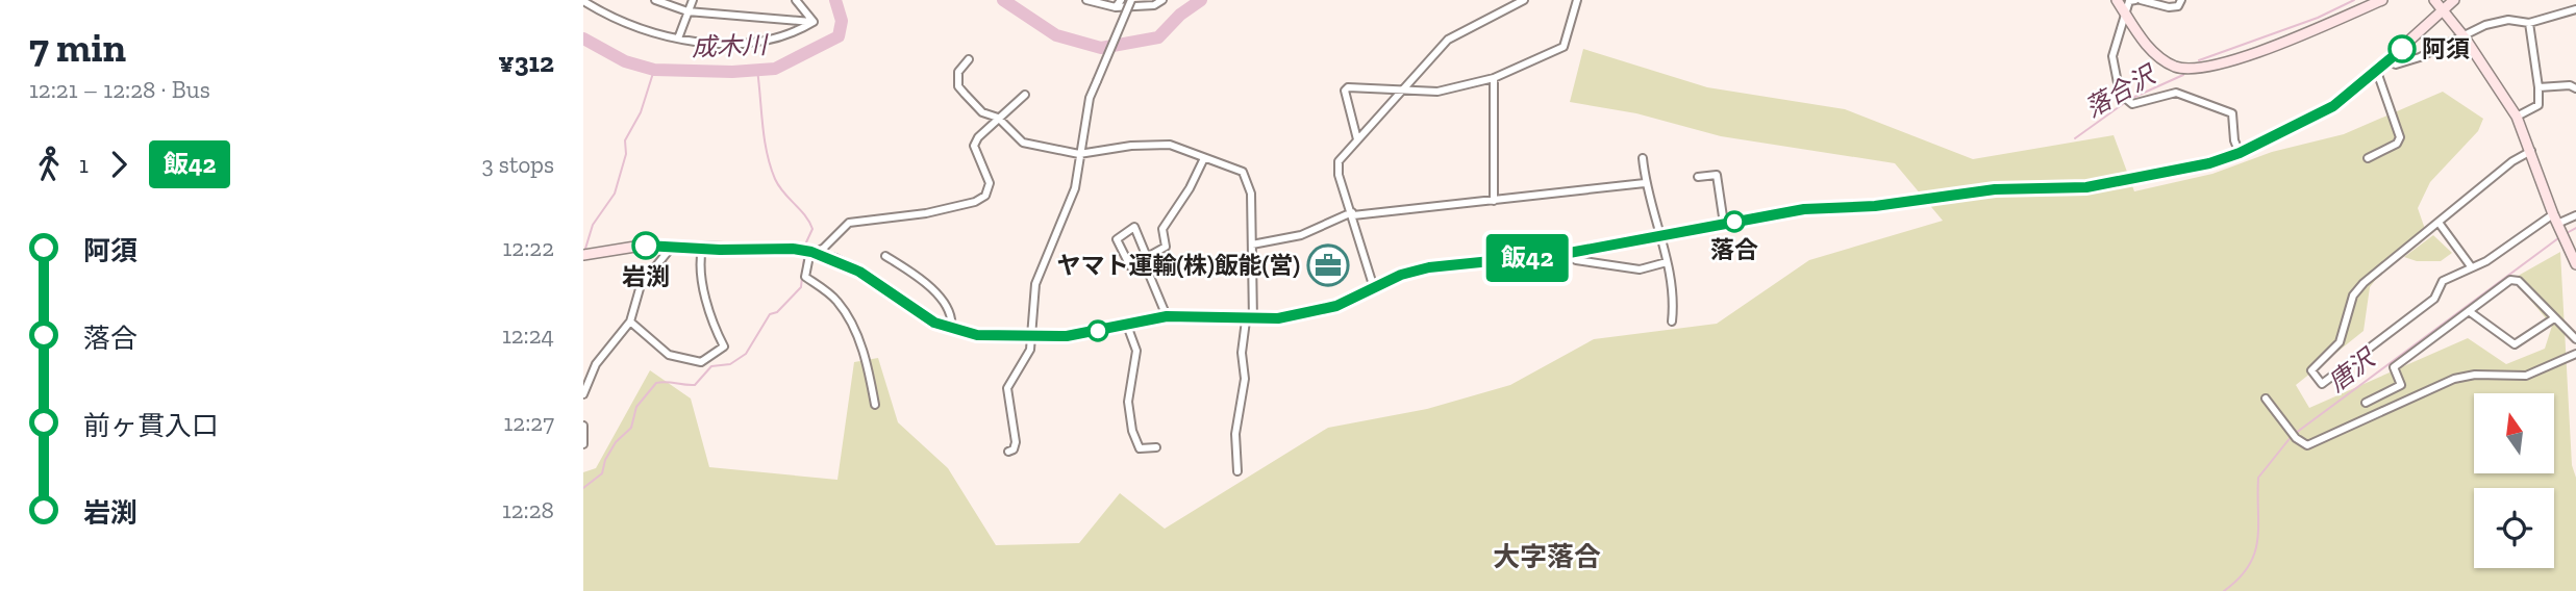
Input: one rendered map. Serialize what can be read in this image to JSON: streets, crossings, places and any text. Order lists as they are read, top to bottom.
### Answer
{
  "districts": ["大字落合"],
  "water": ["成木川", "落合沢", "唐沢"],
  "places": {
    "other": ["阿須", "落合", "岩渕"],
    "office": ["ヤマト運輸(株)飯能(営)"]
  },
  "lines": ["bus line 飯42"],
  "north": "top",
  "page": {
    "heading": ["7 min", "12:21 – 12:28 · Bus", "¥312"],
    "on_map": "飯42",
    "legs": ["1", "飯42", "3 stops"],
    "list": [
      {
        "name": "阿須",
        "value": "12:22"
      },
      {
        "name": "落合",
        "value": "12:24"
      },
      {
        "name": "前ヶ貫入口",
        "value": "12:27"
      },
      {
        "name": "岩渕",
        "value": "12:28"
      }
    ]
  }
}
